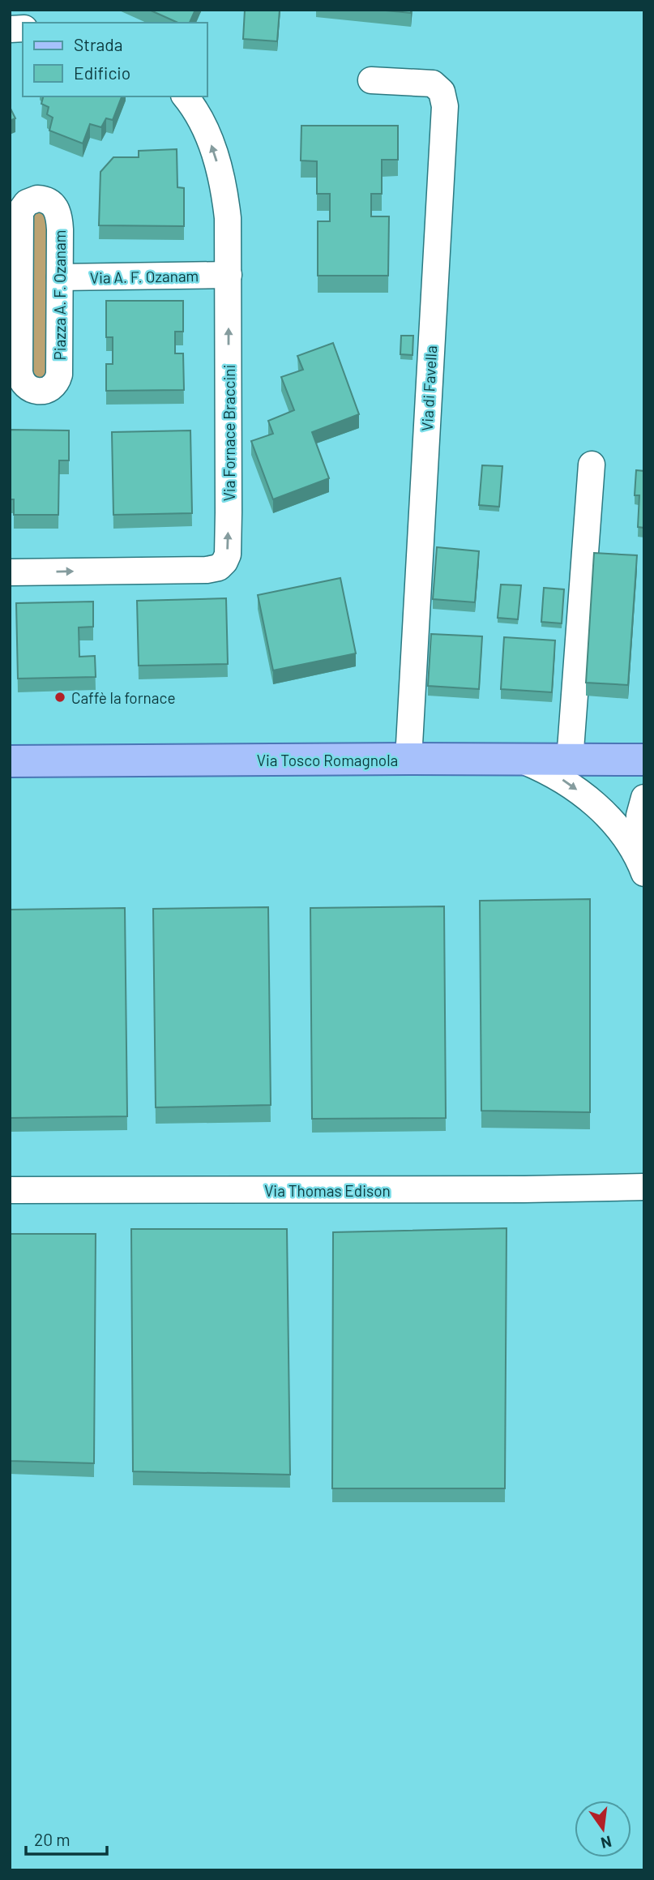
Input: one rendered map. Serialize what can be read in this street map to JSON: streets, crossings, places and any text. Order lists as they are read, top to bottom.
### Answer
{
  "streets": {
    "main road": ["Via Tosco Romagnola"],
    "street": [
      "Via A. F. Ozanam",
      "Piazza A. F. Ozanam",
      "Via di Favella",
      "Via Fornace Braccini",
      "Via Thomas Edison"
    ]
  },
  "crossings": [
    ["Via A. F. Ozanam", "Piazza A. F. Ozanam"],
    ["Via A. F. Ozanam", "Via Fornace Braccini"],
    ["Via di Favella", "Via Tosco Romagnola"]
  ],
  "places": ["Caffè la fornace"],
  "legend": ["Strada", "Edificio"],
  "scale_bar": "20 m",
  "north": "bottom"
}
